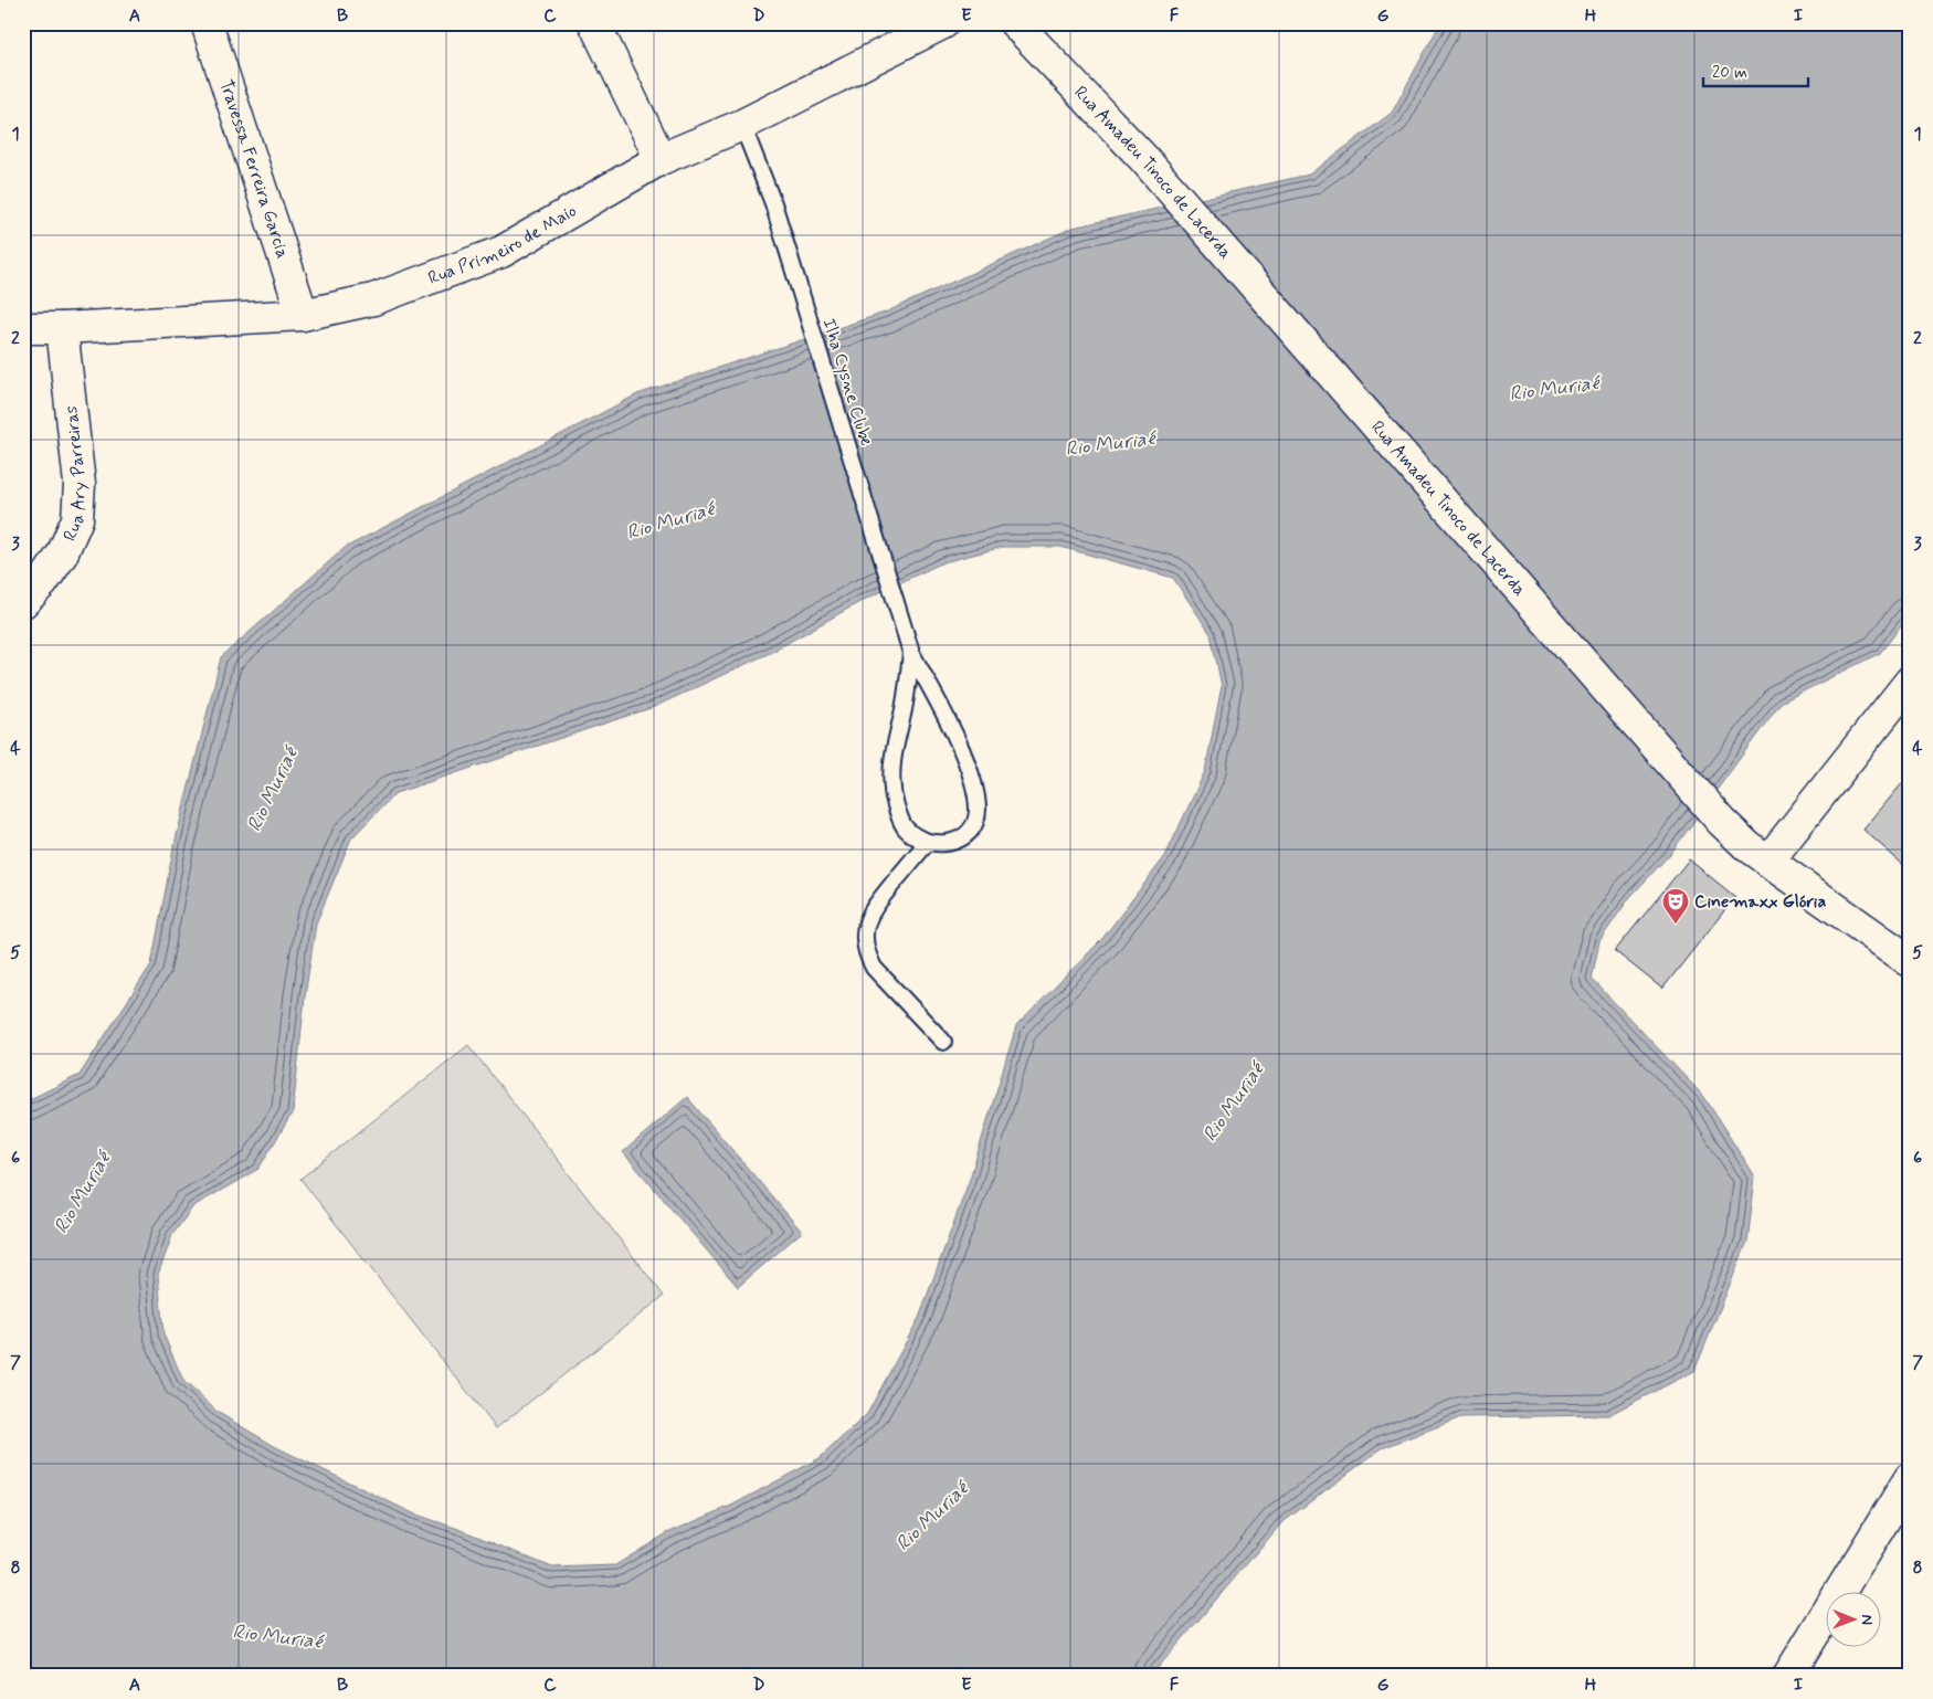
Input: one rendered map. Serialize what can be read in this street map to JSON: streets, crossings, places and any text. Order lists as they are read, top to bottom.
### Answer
{
  "streets": {
    "main road": [
      "Travessa Ferreira Garcia",
      "Rua Amadeu Tinoco de Lacerda",
      "Rua Primeiro de Maio",
      "Rua Ary Parreiras"
    ],
    "lane": ["Ilha Cysne Clube"]
  },
  "crossings": [
    ["Travessa Ferreira Garcia", "Rua Primeiro de Maio"],
    ["Rua Primeiro de Maio", "Ilha Cysne Clube"],
    ["Rua Primeiro de Maio", "Rua Ary Parreiras"]
  ],
  "water": ["Rio Muriaé"],
  "places": {
    "theatre": ["Cinemaxx Glória"]
  },
  "scale_bar": "20 m",
  "north": "right",
  "grid": {
    "columns": [
      "A",
      "B",
      "C",
      "D",
      "E",
      "F",
      "G",
      "H",
      "I"
    ],
    "rows": [
      "1",
      "2",
      "3",
      "4",
      "5",
      "6",
      "7",
      "8"
    ]
  }
}
